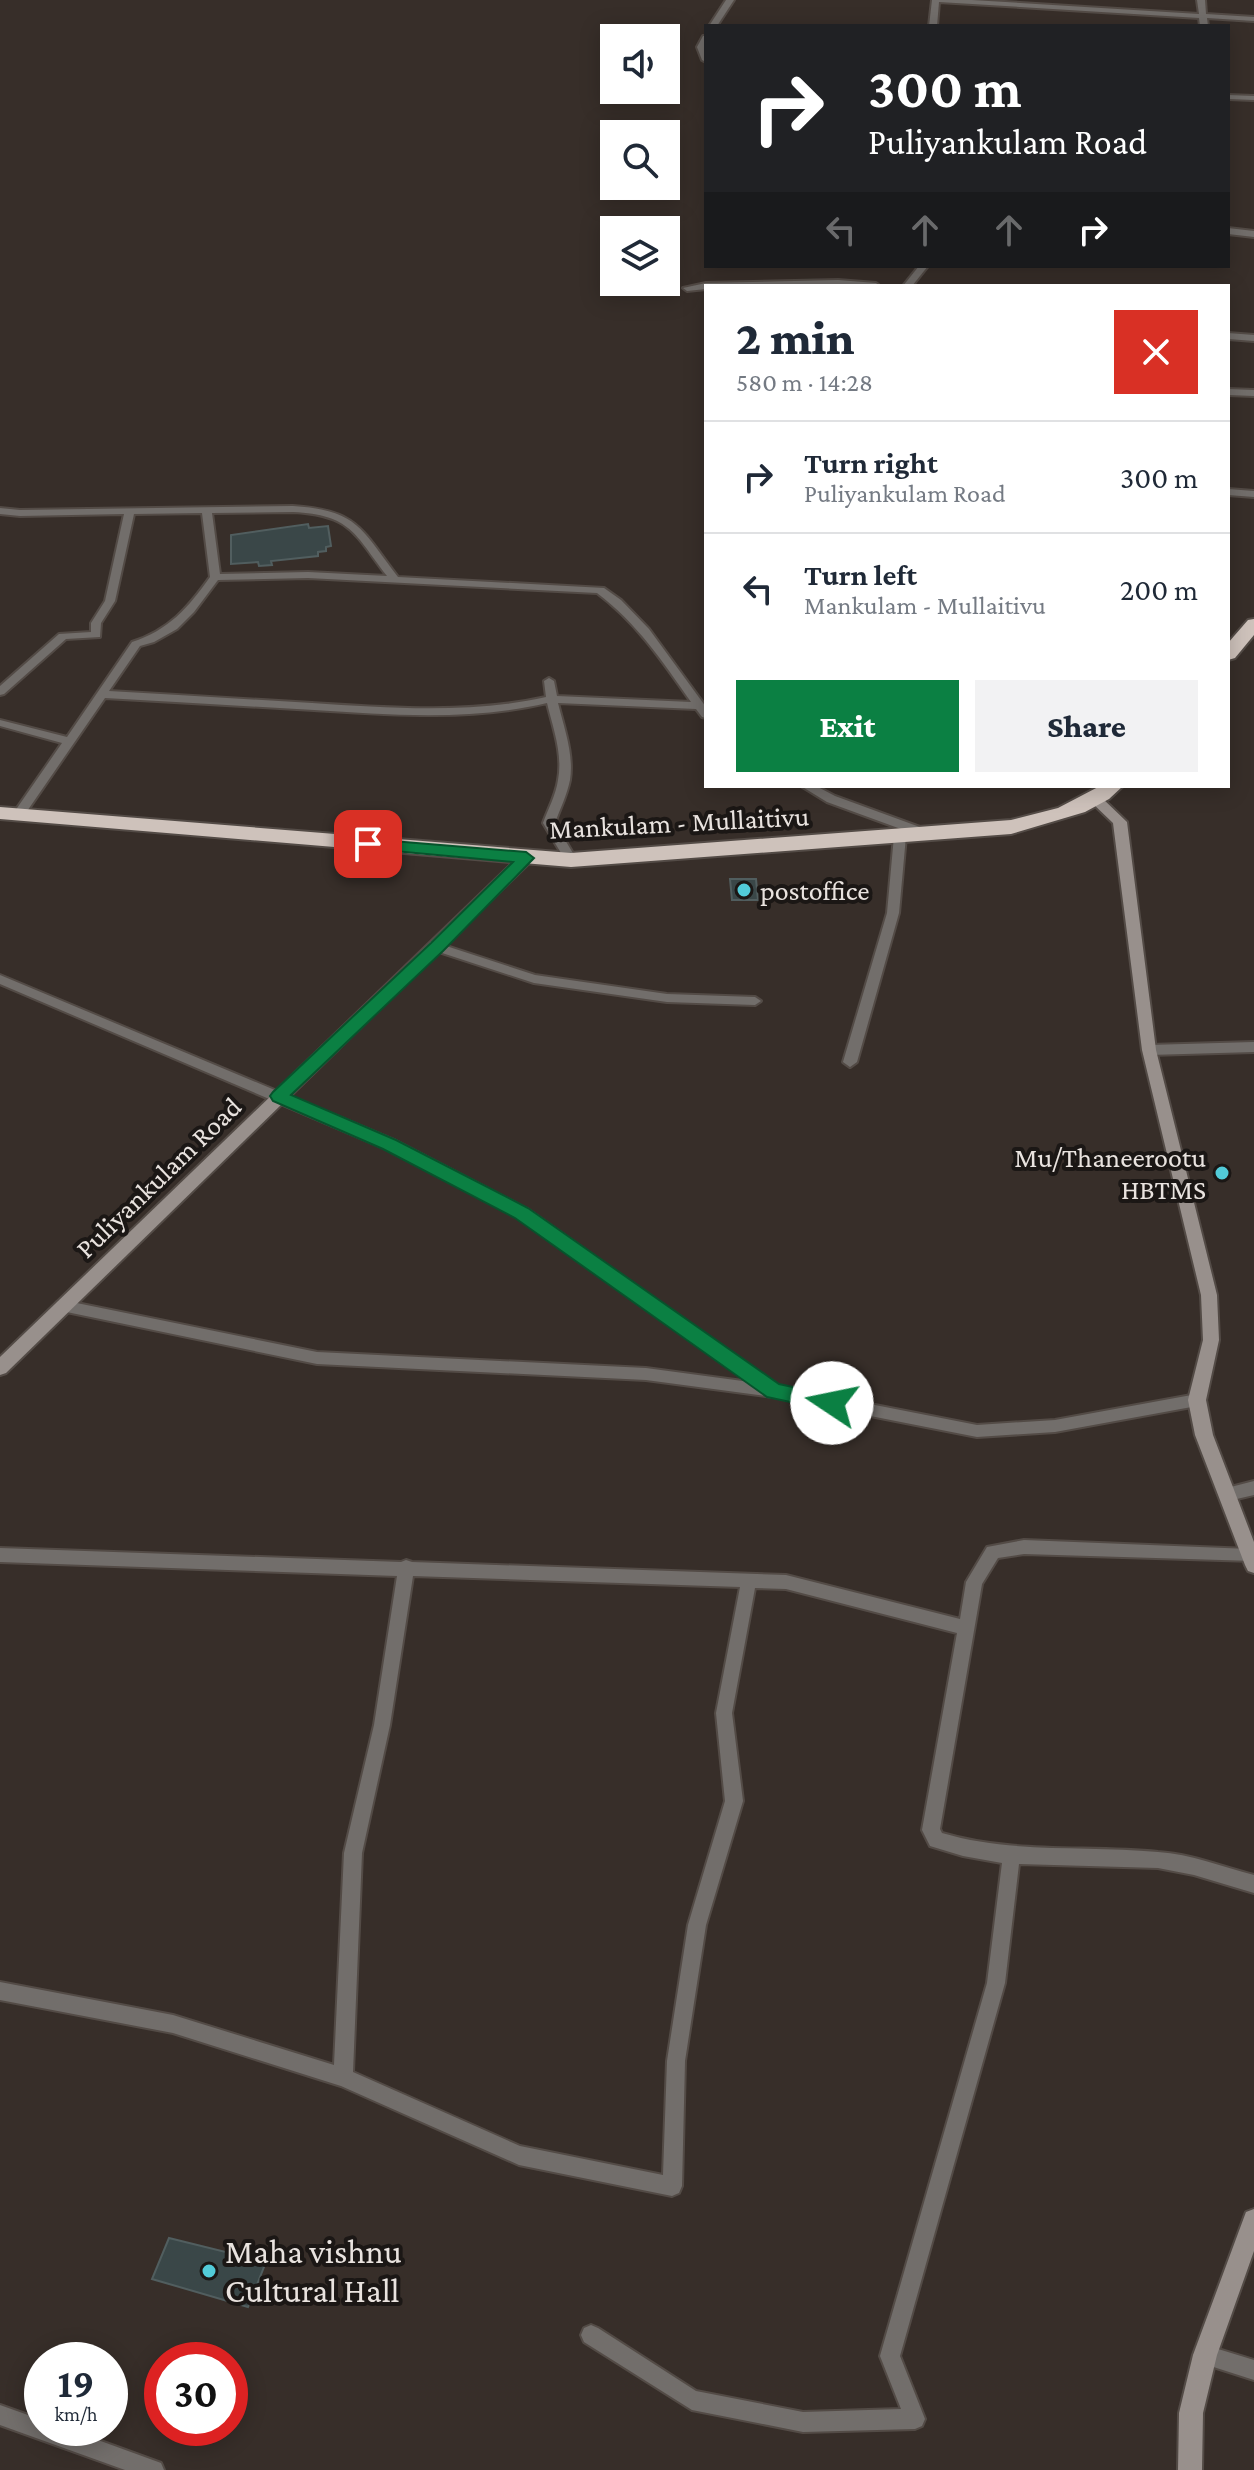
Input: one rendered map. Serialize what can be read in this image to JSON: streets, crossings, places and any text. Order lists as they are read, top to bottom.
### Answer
{
  "streets": {
    "highway": ["Mankulam - Mullaitivu"],
    "street": ["Puliyankulam Road"]
  },
  "crossings": [
    ["Mankulam - Mullaitivu", "Puliyankulam Road"]
  ],
  "places": ["postoffice", "Mu/Thaneerootu HBTMS", "Maha vishnu Cultural Hall"],
  "page": {
    "turn": ["300 m", "Puliyankulam Road"],
    "heading": ["2 min", "580 m · 14:28"],
    "list": [
      {
        "name": "Turn right",
        "note": "Puliyankulam Road",
        "value": "300 m"
      },
      {
        "name": "Turn left",
        "note": "Mankulam - Mullaitivu",
        "value": "200 m"
      }
    ],
    "buttons": ["Exit", "Share"],
    "speed": "19 km/h",
    "limit": "30"
  }
}
